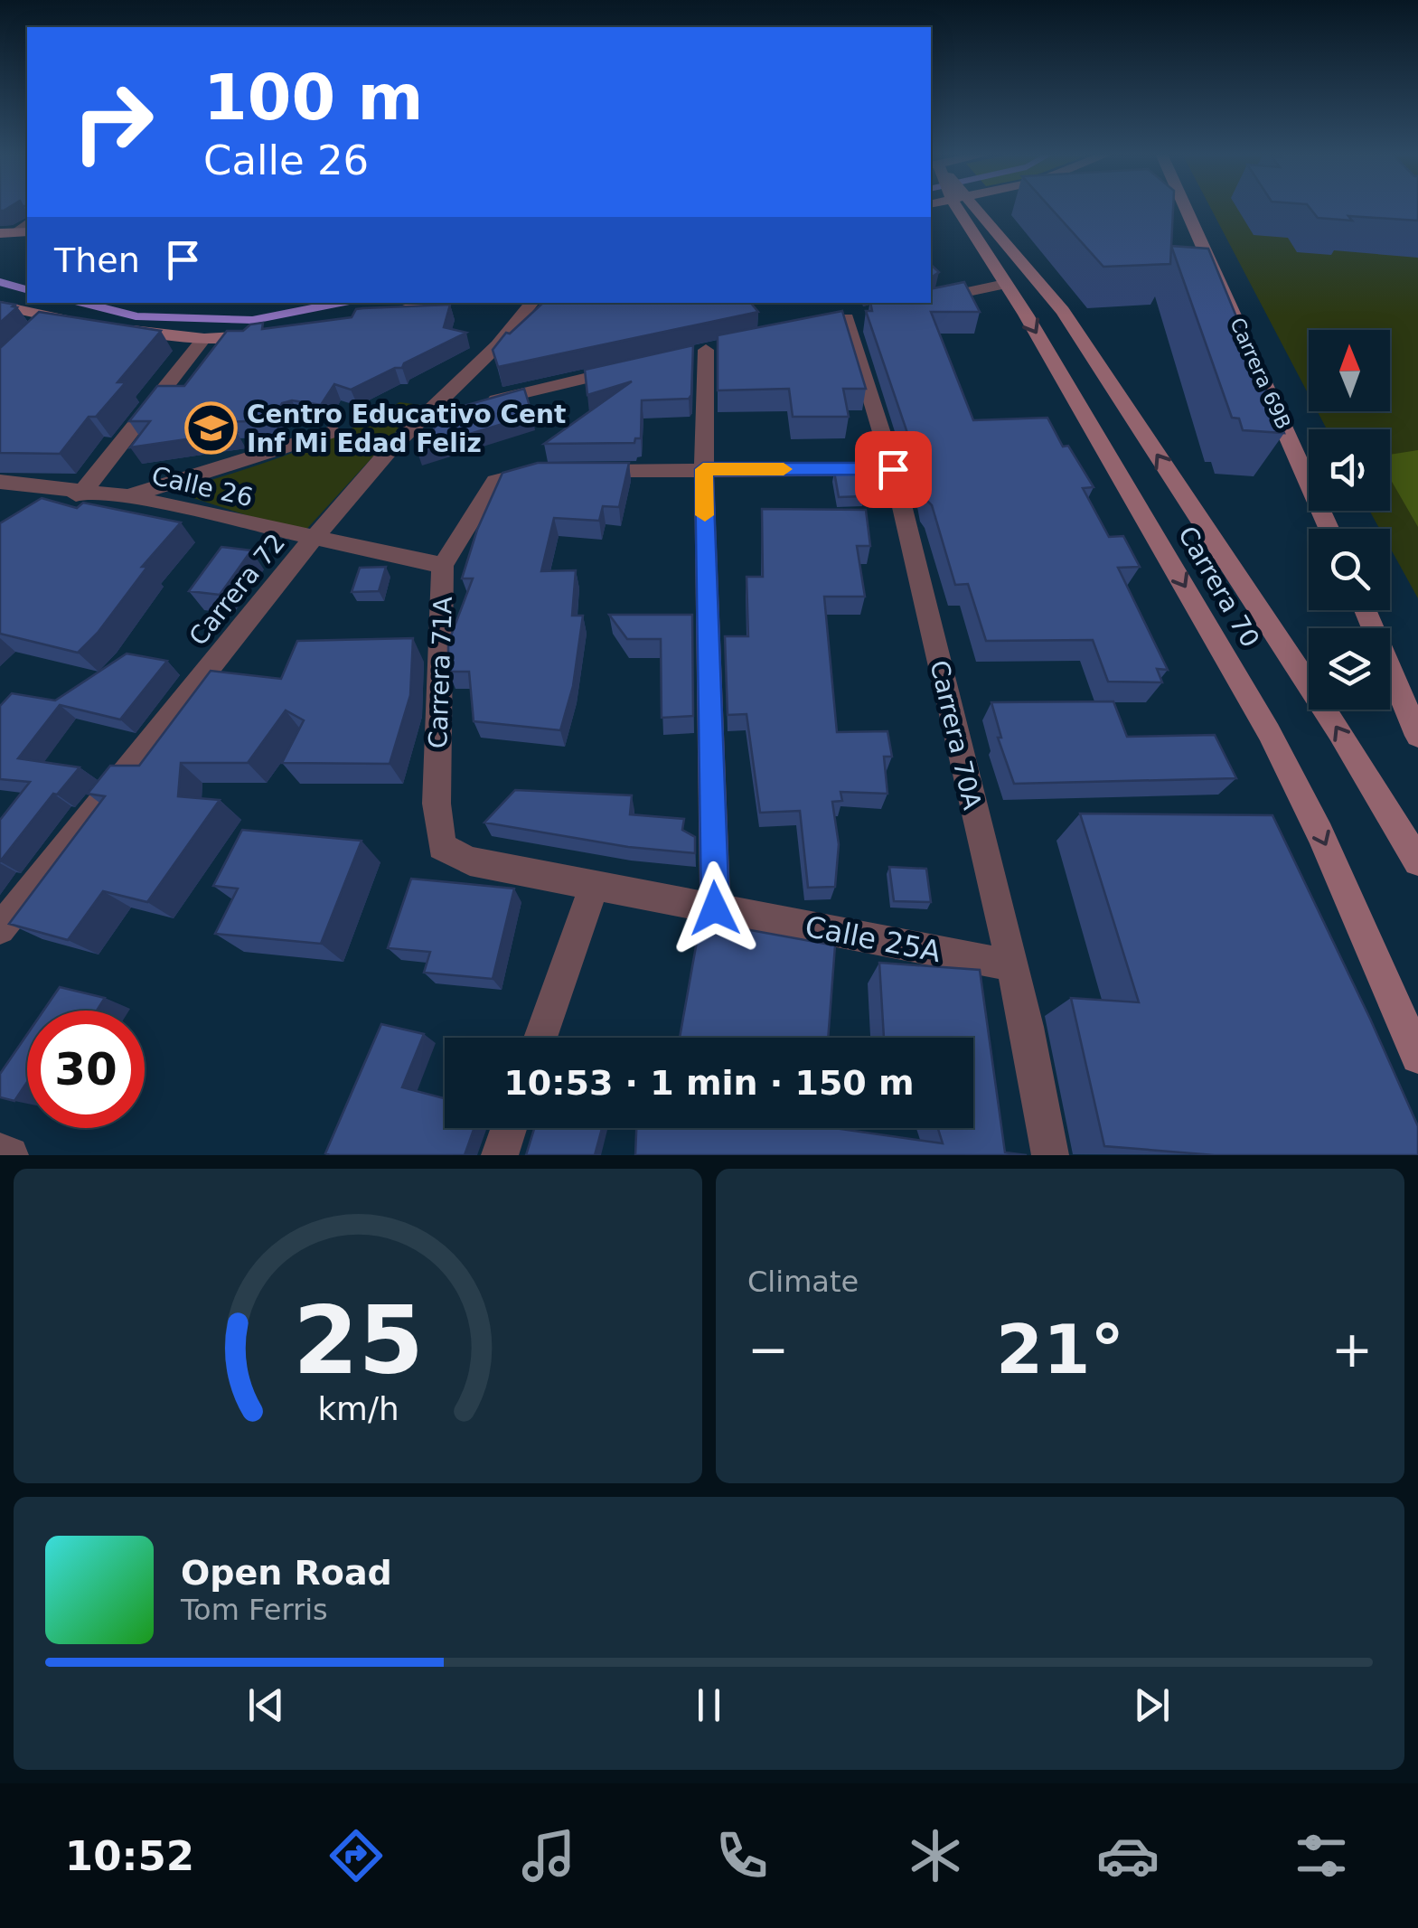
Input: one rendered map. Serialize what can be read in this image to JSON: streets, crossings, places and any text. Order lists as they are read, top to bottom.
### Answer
{
  "streets": {
    "main road": ["Carrera 69B", "Carrera 70"],
    "street": [
      "Calle 26",
      "Carrera 72",
      "Carrera 71A",
      "Carrera 70A",
      "Calle 25A"
    ]
  },
  "crossings": [
    ["Calle 26", "Carrera 72"],
    ["Calle 26", "Carrera 71A"],
    ["Carrera 71A", "Calle 25A"],
    ["Carrera 70A", "Calle 25A"]
  ],
  "places": {
    "school or university": ["Centro Educativo Cent Inf Mi Edad Feliz"]
  },
  "north": "top",
  "page": {
    "turn": ["100 m", "Calle 26"],
    "then": "Then",
    "limit": "30",
    "trip": "10:53 · 1 min · 150 m",
    "tile": "Climate",
    "heat": ["−", "21°", "+"],
    "song": ["Open Road", "Tom Ferris"],
    "tabs": "10:52",
    "gauge": ["25", "km/h"]
  }
}
